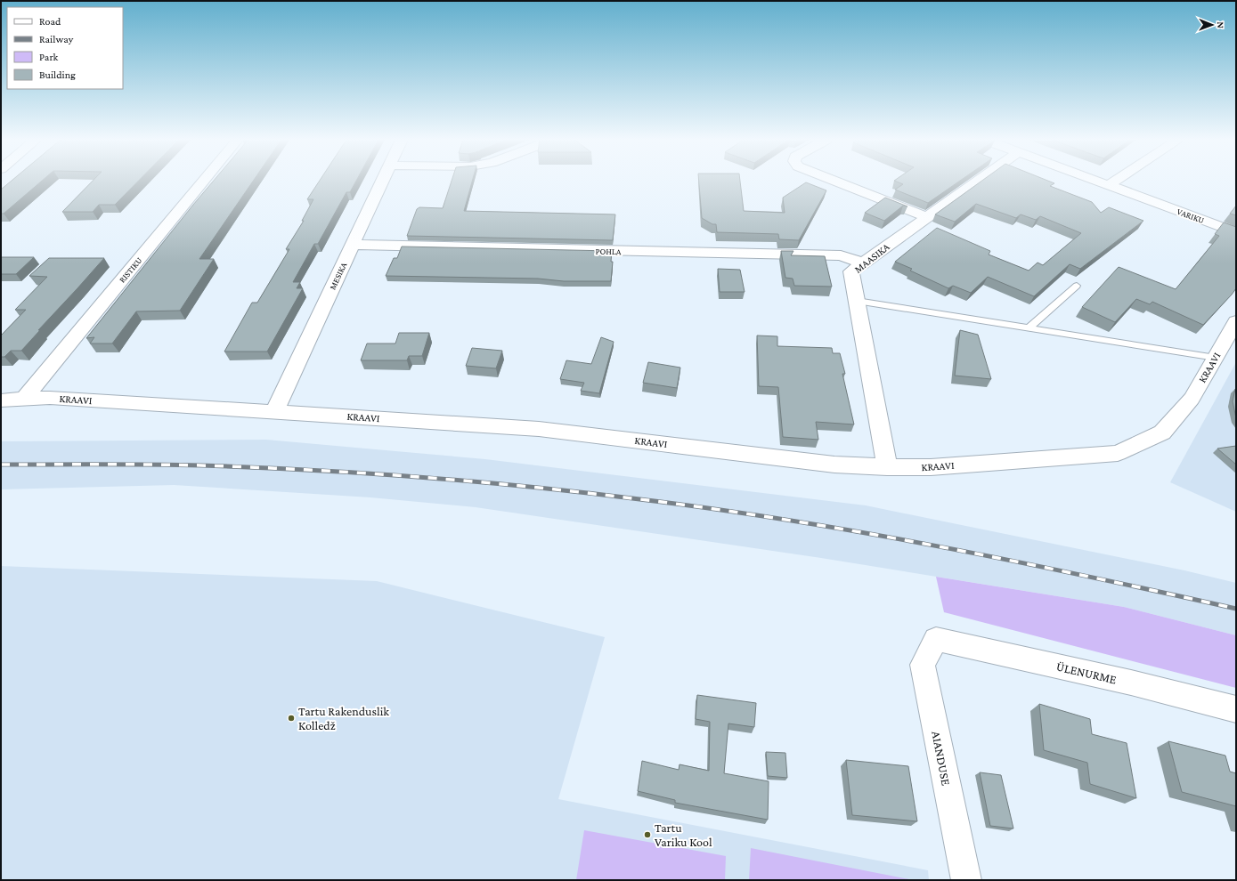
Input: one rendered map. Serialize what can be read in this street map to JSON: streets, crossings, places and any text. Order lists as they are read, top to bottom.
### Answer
{
  "streets": {
    "street": [
      "VARIKU",
      "POHLA",
      "MAASIKA",
      "RISTIKU",
      "MESIKA",
      "KRAAVI",
      "ÜLENURME",
      "AIANDUSE"
    ]
  },
  "crossings": [
    ["POHLA", "MAASIKA"],
    ["POHLA", "MESIKA"],
    ["MAASIKA", "KRAAVI"],
    ["RISTIKU", "KRAAVI"],
    ["MESIKA", "KRAAVI"],
    ["ÜLENURME", "AIANDUSE"]
  ],
  "places": ["Tartu Rakenduslik Kolledž", "Tartu Variku Kool"],
  "legend": [
    "Road",
    "Railway",
    "Park",
    "Building"
  ],
  "north": "right"
}
